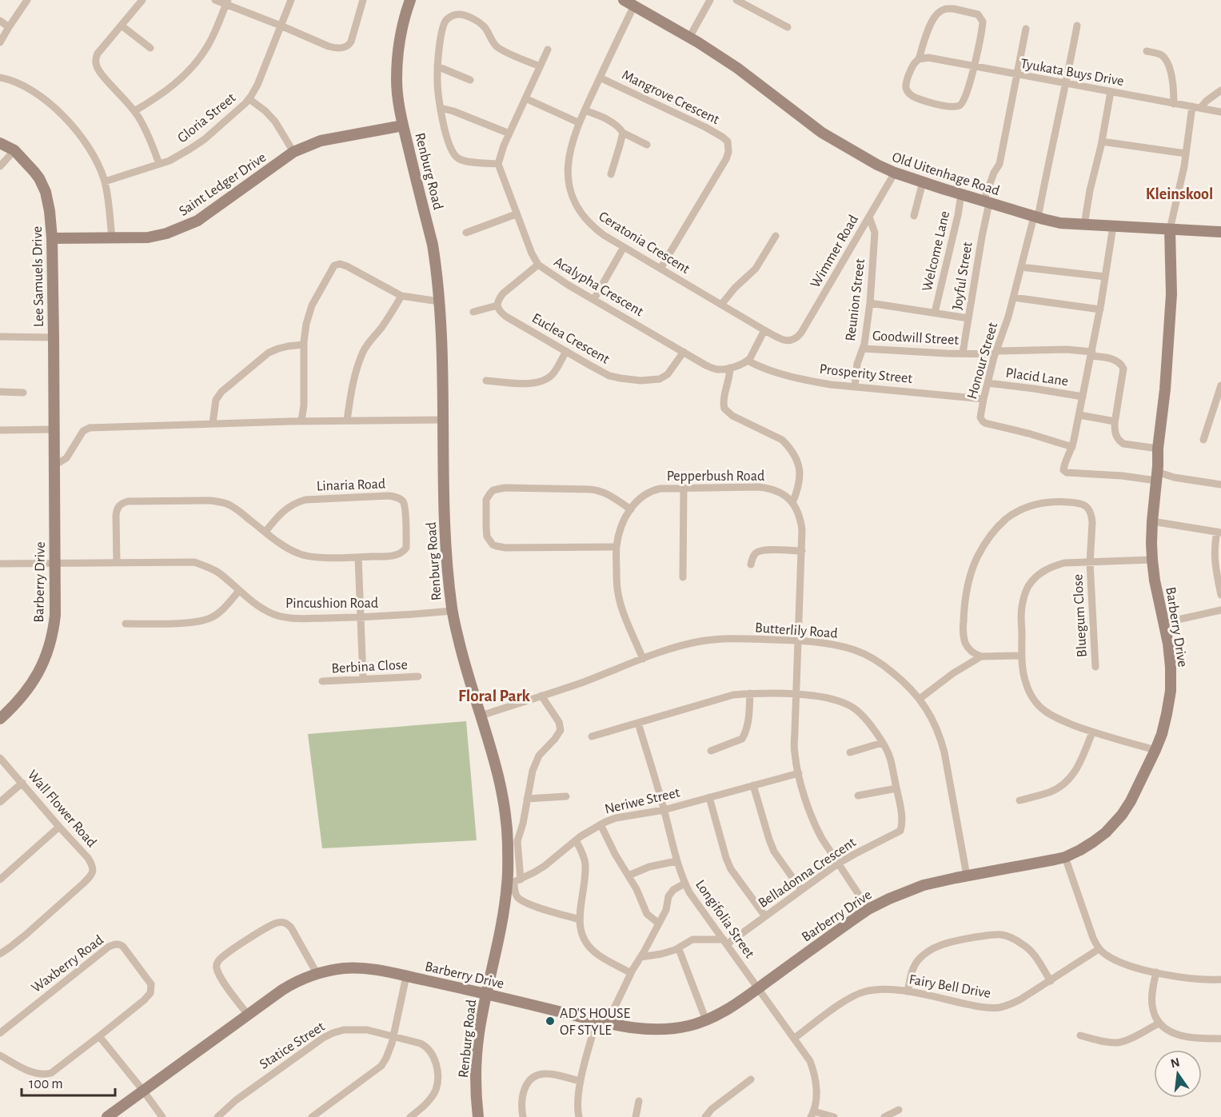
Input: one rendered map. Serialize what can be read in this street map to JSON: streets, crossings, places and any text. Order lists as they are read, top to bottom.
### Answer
{
  "streets": {
    "street": [
      "Tyukata Buys Drive",
      "Mangrove Crescent",
      "Gloria Street",
      "Renburg Road",
      "Old Uitenhage Road",
      "Saint Ledger Drive",
      "Ceratonia Crescent",
      "Wimmer Road",
      "Welcome Lane",
      "Joyful Street",
      "Lee Samuels Drive",
      "Acalypha Crescent",
      "Reunion Street",
      "Goodwill Street",
      "Euclea Crescent",
      "Honour Street",
      "Prosperity Street",
      "Placid Lane",
      "Pepperbush Road",
      "Linaria Road",
      "Barberry Drive",
      "Pincushion Road",
      "Bluegum Close",
      "Butterlily Road",
      "Berbina Close",
      "Neriwe Street",
      "Wall Flower Road",
      "Belladonna Crescent",
      "Longifolia Street",
      "Waxberry Road",
      "Fairy Bell Drive",
      "Statice Street"
    ]
  },
  "crossings": [
    ["Tyukata Buys Drive", "Joyful Street"],
    ["Tyukata Buys Drive", "Honour Street"],
    ["Mangrove Crescent", "Ceratonia Crescent"],
    ["Renburg Road", "Saint Ledger Drive"],
    ["Renburg Road", "Barberry Drive"],
    ["Renburg Road", "Pincushion Road"],
    ["Renburg Road", "Butterlily Road"],
    ["Renburg Road", "Neriwe Street"],
    ["Old Uitenhage Road", "Ceratonia Crescent"],
    ["Old Uitenhage Road", "Wimmer Road"],
    ["Old Uitenhage Road", "Welcome Lane"],
    ["Old Uitenhage Road", "Joyful Street"],
    ["Old Uitenhage Road", "Honour Street"],
    ["Old Uitenhage Road", "Barberry Drive"],
    ["Saint Ledger Drive", "Lee Samuels Drive"],
    ["Ceratonia Crescent", "Wimmer Road"],
    ["Wimmer Road", "Reunion Street"],
    ["Joyful Street", "Goodwill Street"],
    ["Lee Samuels Drive", "Barberry Drive"],
    ["Acalypha Crescent", "Euclea Crescent"],
    ["Acalypha Crescent", "Prosperity Street"],
    ["Reunion Street", "Goodwill Street"],
    ["Reunion Street", "Prosperity Street"],
    ["Goodwill Street", "Honour Street"],
    ["Honour Street", "Prosperity Street"],
    ["Honour Street", "Placid Lane"],
    ["Pepperbush Road", "Butterlily Road"],
    ["Barberry Drive", "Pincushion Road"],
    ["Barberry Drive", "Butterlily Road"],
    ["Barberry Drive", "Longifolia Street"],
    ["Neriwe Street", "Longifolia Street"],
    ["Belladonna Crescent", "Longifolia Street"],
    ["Longifolia Street", "Fairy Bell Drive"]
  ],
  "districts": ["Kleinskool", "Floral Park"],
  "places": ["AD'S HOUSE OF STYLE"],
  "scale_bar": "100 m",
  "north": "top"
}
